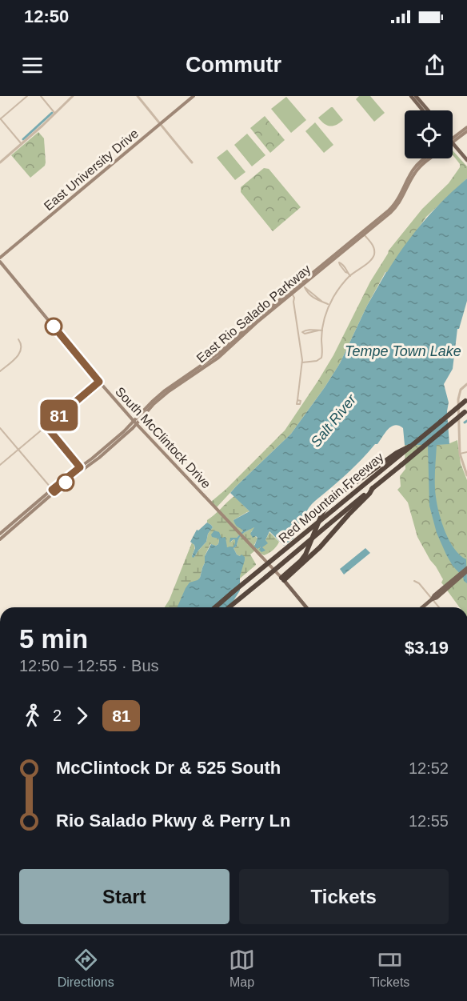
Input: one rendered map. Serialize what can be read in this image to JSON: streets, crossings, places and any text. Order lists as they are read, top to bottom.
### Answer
{
  "streets": {
    "highway": ["Red Mountain Freeway"],
    "main road": ["East University Drive", "East Rio Salado Parkway", "South McClintock Drive"]
  },
  "crossings": [
    ["East Rio Salado Parkway", "South McClintock Drive"]
  ],
  "water": ["Tempe Town Lake", "Salt River"],
  "lines": ["bus line 81"],
  "page": {
    "status": "12:50",
    "header": "Commutr",
    "on_map": "81",
    "heading": ["5 min", "12:50 – 12:55 · Bus", "$3.19"],
    "legs": ["2", "81"],
    "list": [
      {
        "name": "McClintock Dr & 525 South",
        "value": "12:52"
      },
      {
        "name": "Rio Salado Pkwy & Perry Ln",
        "value": "12:55"
      }
    ],
    "buttons": ["Start", "Tickets"],
    "tabs": ["Directions", "Map", "Tickets"]
  }
}
